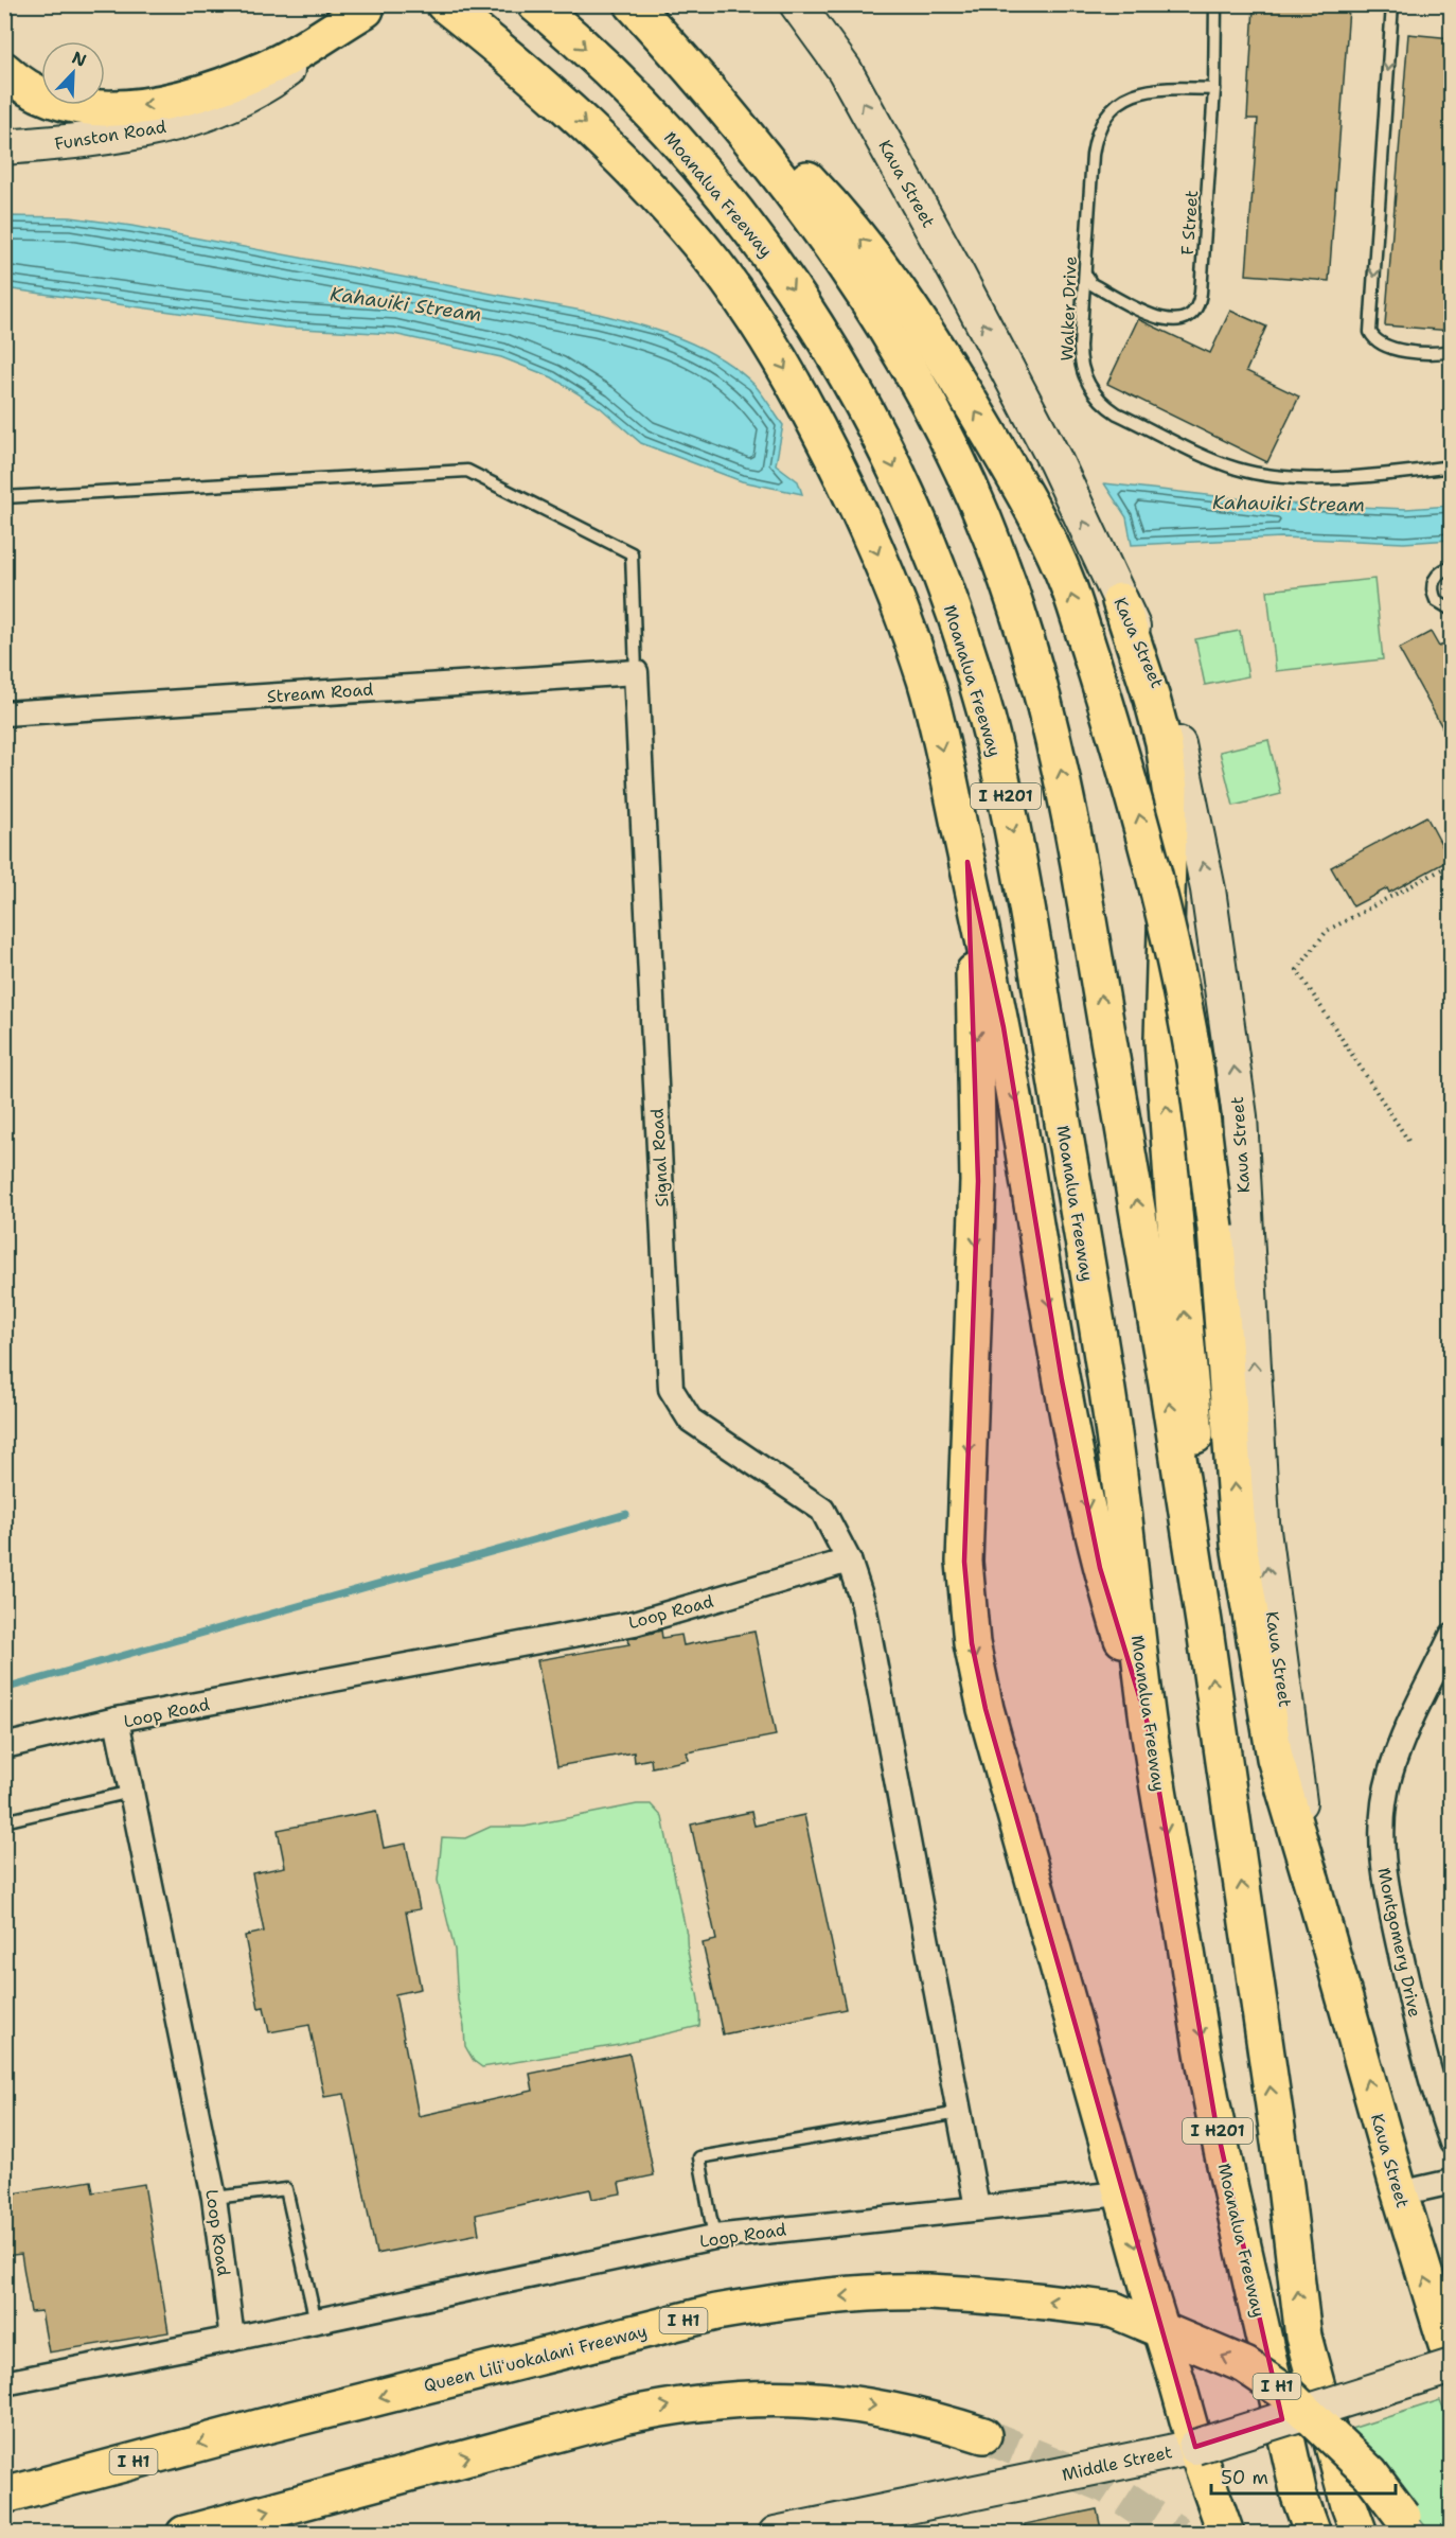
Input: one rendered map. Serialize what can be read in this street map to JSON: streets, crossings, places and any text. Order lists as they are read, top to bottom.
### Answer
{
  "streets": {
    "main road": [
      "Kaua Street",
      "Moanalua Freeway",
      "I H201",
      "I H1",
      "Queen Liliʻuokalani Freeway"
    ],
    "street": [
      "Funston Road",
      "Stream Road",
      "Signal Road",
      "Loop Road",
      "Montgomery Drive",
      "Middle Street"
    ],
    "lane": ["F Street", "Walker Drive"]
  },
  "crossings": [
    ["Kaua Street", "Middle Street"],
    ["F Street", "Walker Drive"],
    ["Stream Road", "Signal Road"],
    ["Signal Road", "Loop Road"]
  ],
  "one_way": ["Kaua Street"],
  "water": ["Kahauiki Stream"],
  "scale_bar": "50 m",
  "north": "top right"
}
